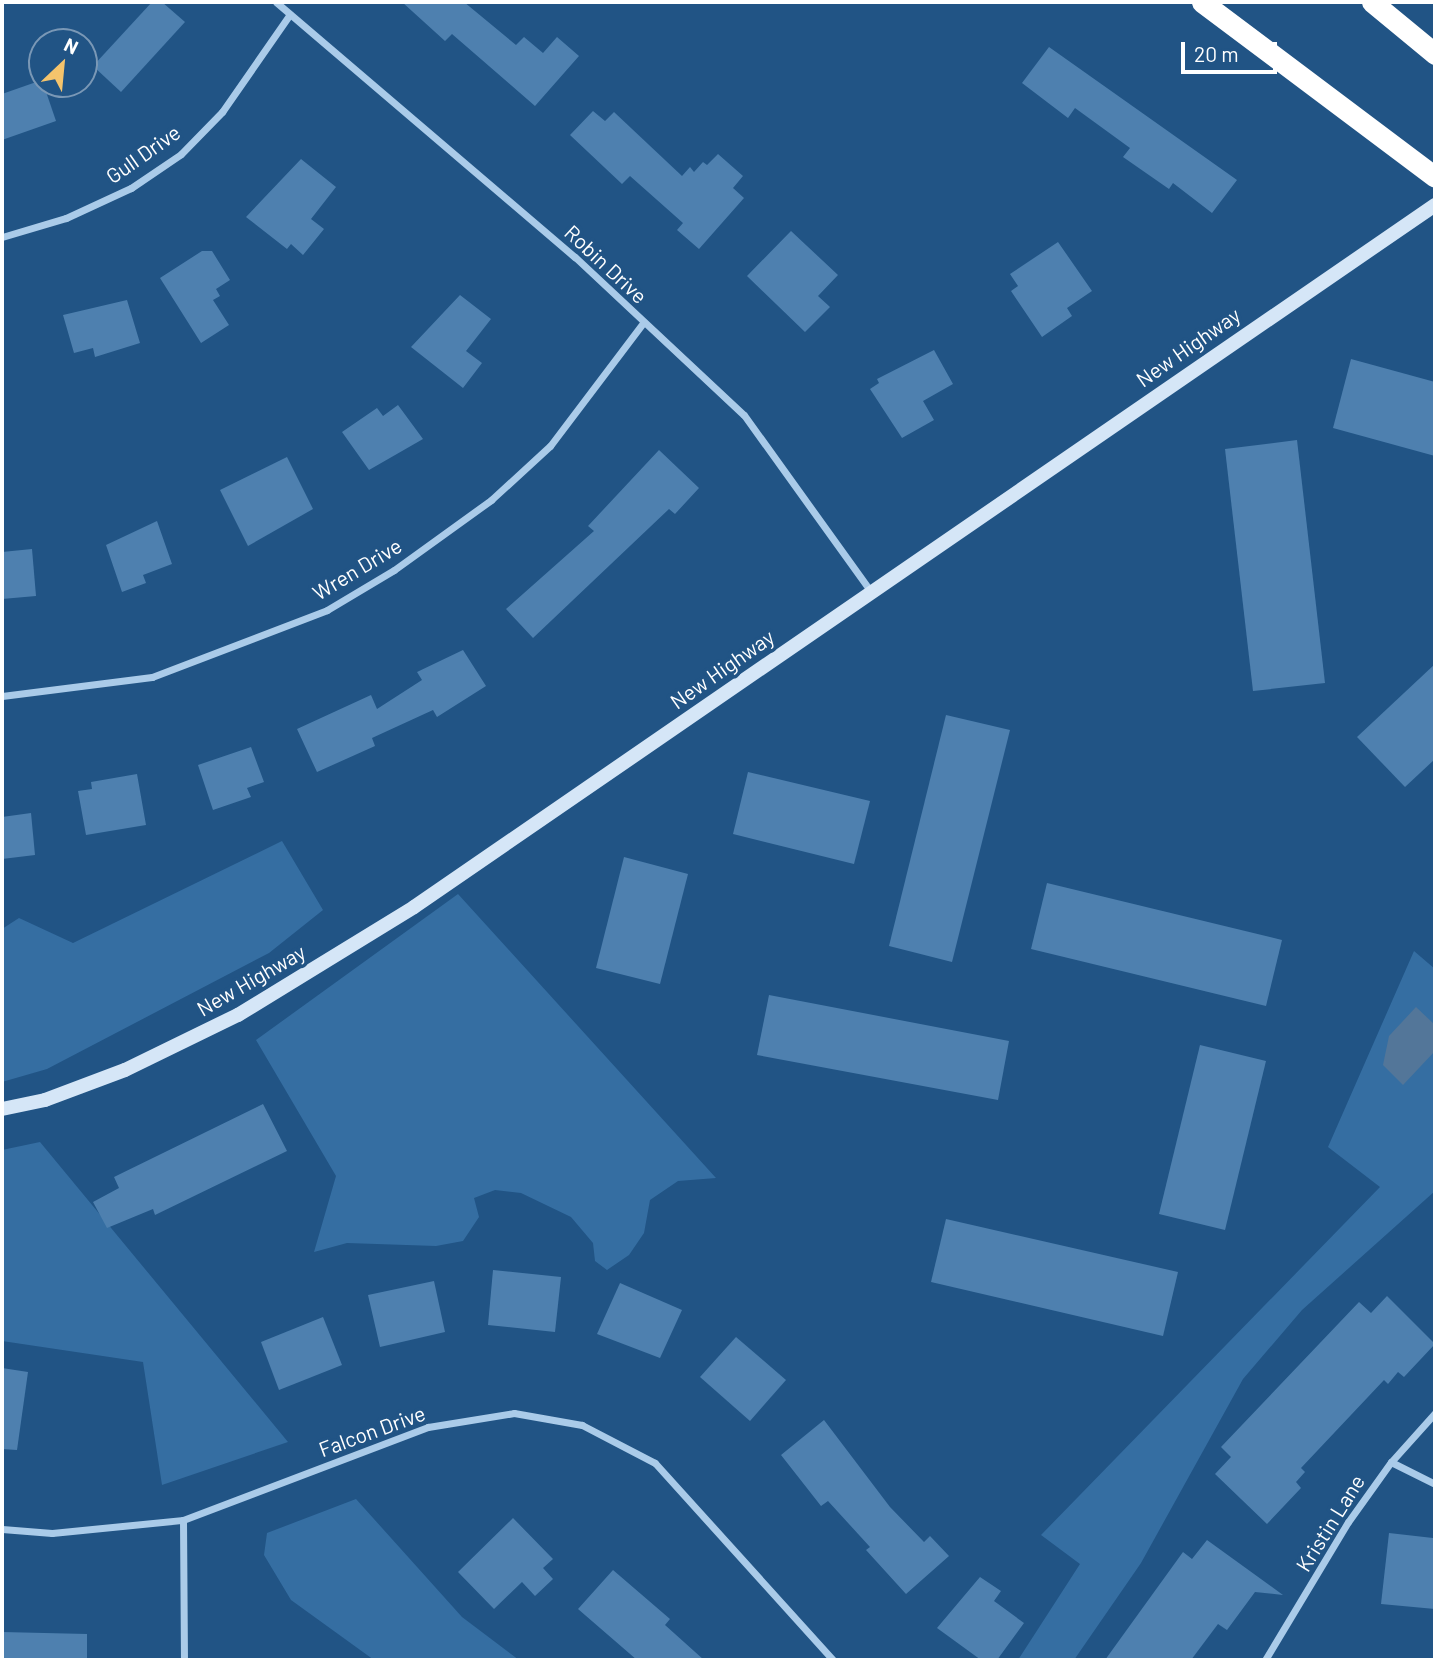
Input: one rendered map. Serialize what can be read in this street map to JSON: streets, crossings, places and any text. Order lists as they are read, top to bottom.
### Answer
{
  "streets": {
    "street": [
      "Gull Drive",
      "Robin Drive",
      "New Highway",
      "Wren Drive",
      "Falcon Drive",
      "Kristin Lane"
    ]
  },
  "crossings": [
    ["Gull Drive", "Robin Drive"],
    ["Robin Drive", "New Highway"],
    ["Robin Drive", "Wren Drive"]
  ],
  "scale_bar": "20 m",
  "north": "top right"
}
